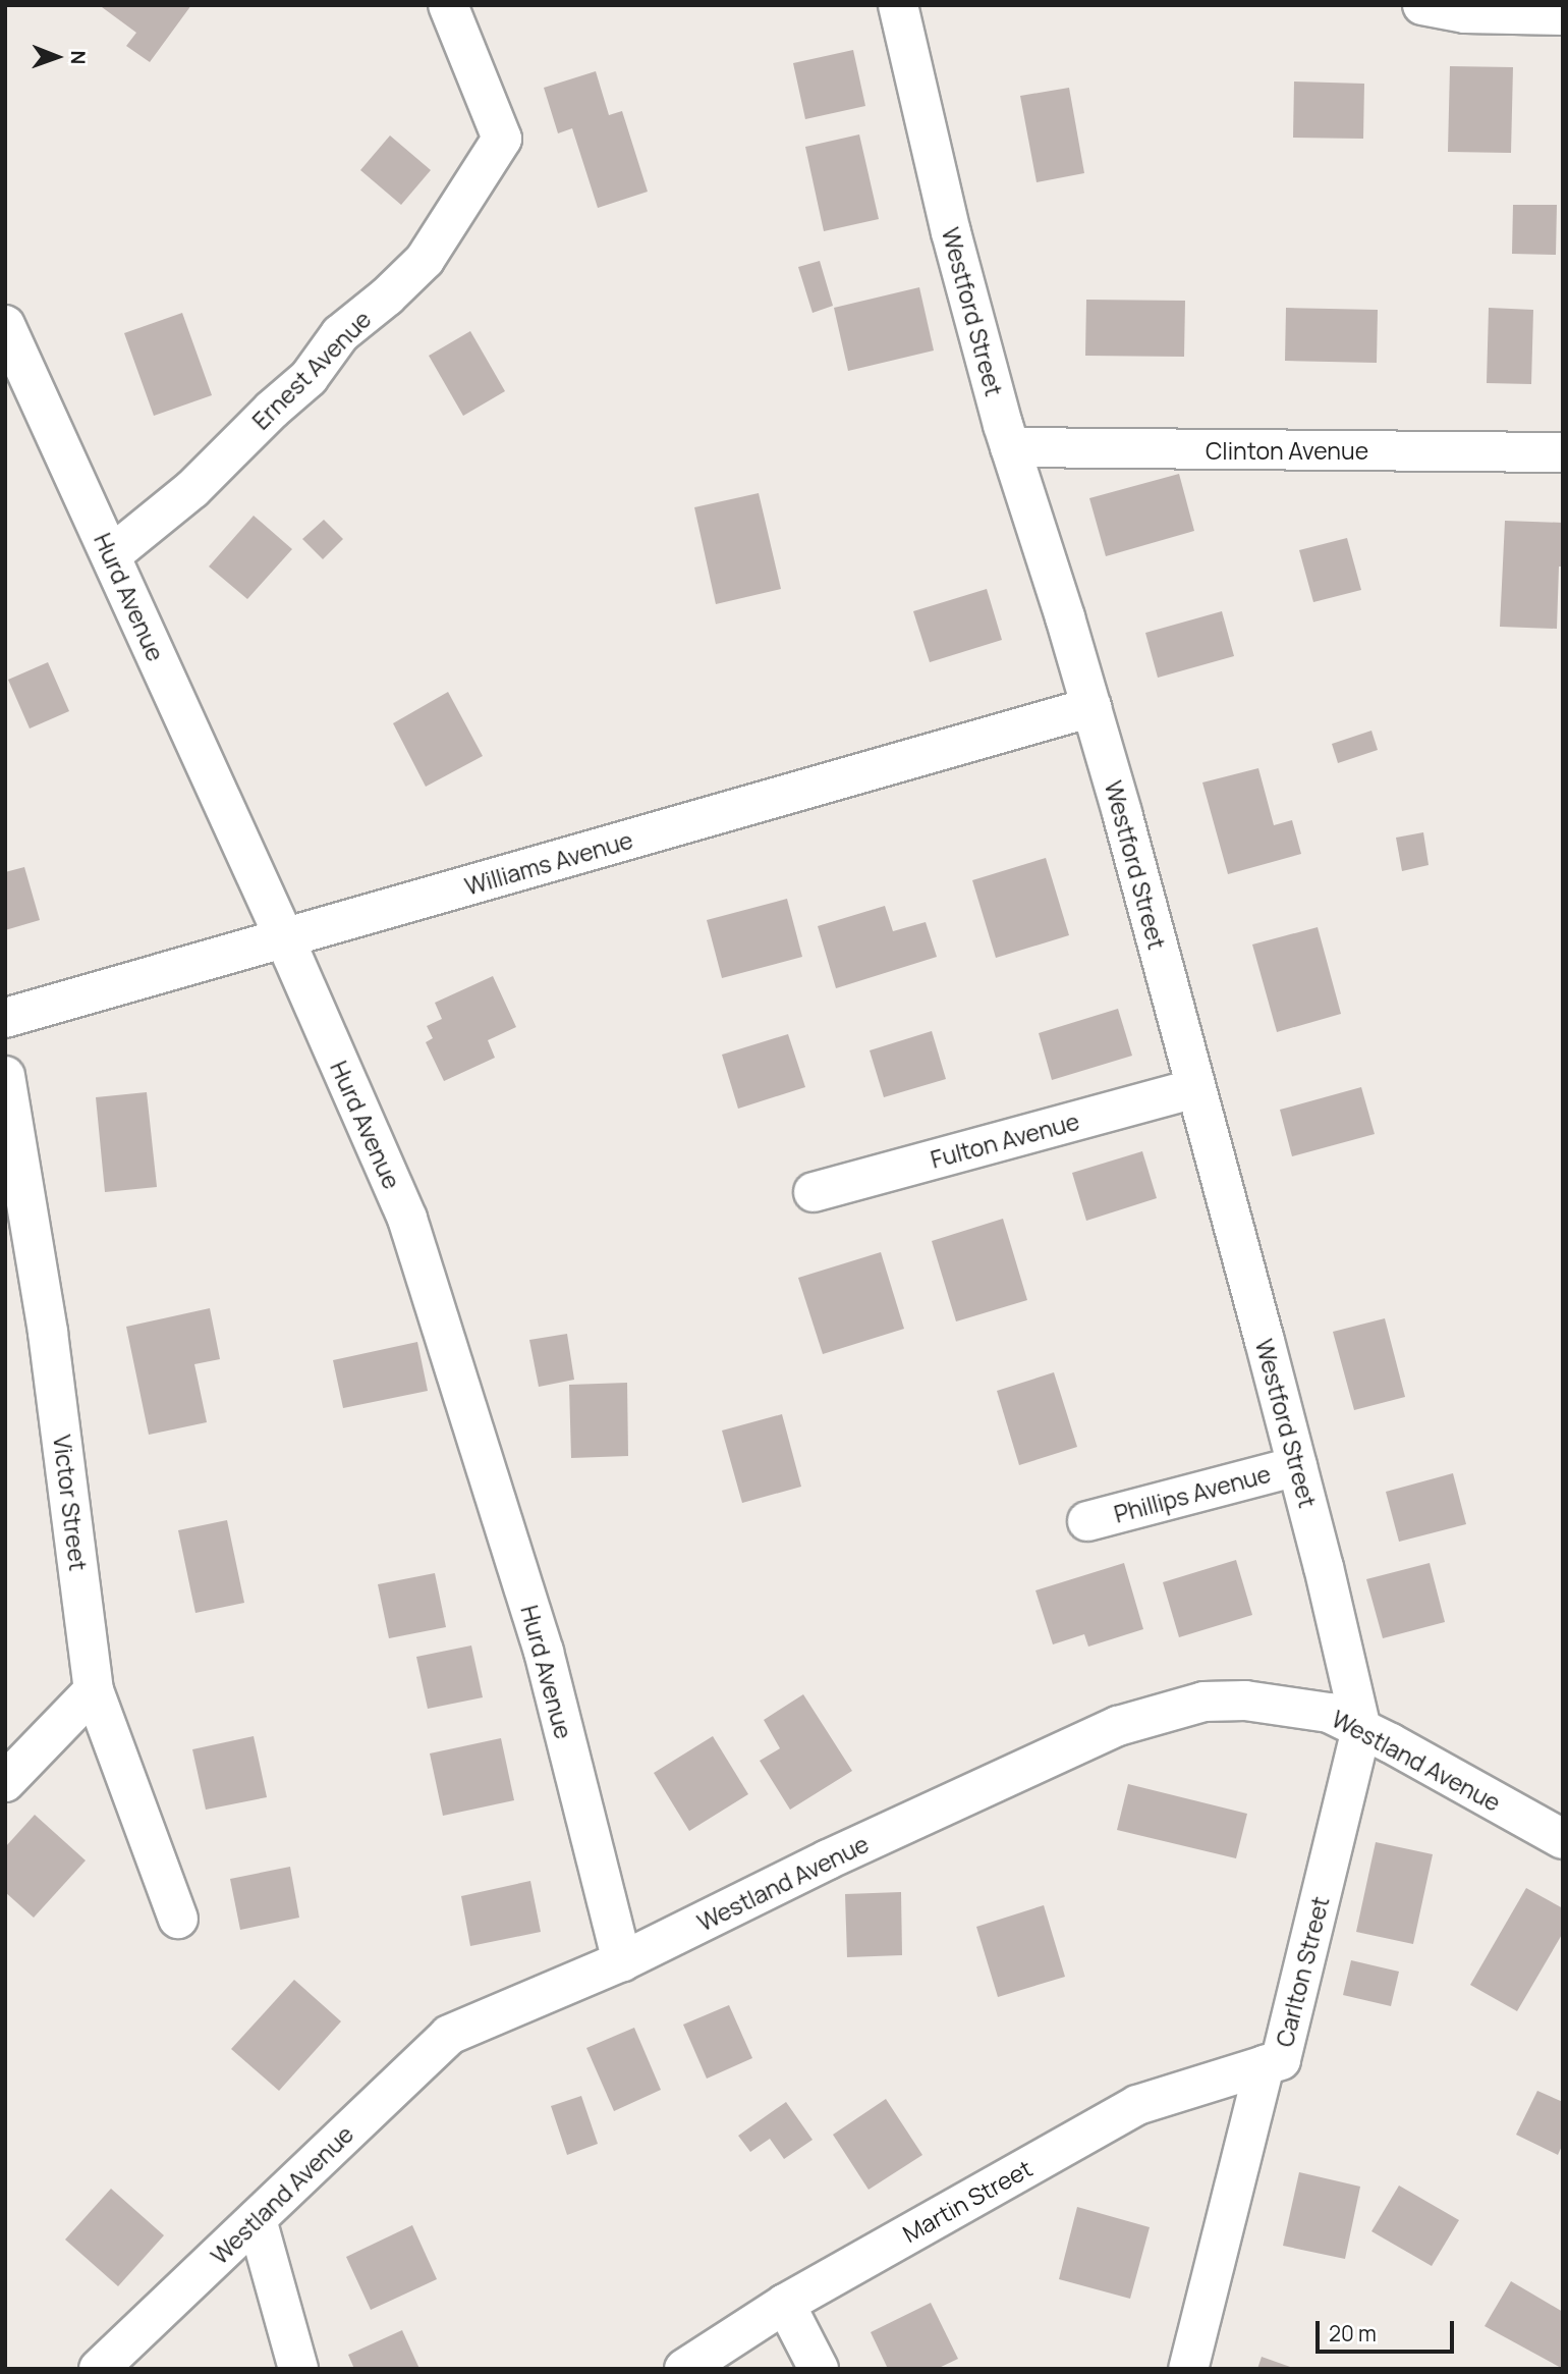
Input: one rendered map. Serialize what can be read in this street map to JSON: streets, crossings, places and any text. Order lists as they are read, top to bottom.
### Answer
{
  "streets": {
    "street": [
      "Westford Street",
      "Ernest Avenue",
      "Clinton Avenue",
      "Hurd Avenue",
      "Williams Avenue",
      "Fulton Avenue",
      "Phillips Avenue",
      "Victor Street",
      "Westland Avenue",
      "Carlton Street",
      "Martin Street"
    ]
  },
  "crossings": [
    ["Westford Street", "Clinton Avenue"],
    ["Westford Street", "Williams Avenue"],
    ["Westford Street", "Fulton Avenue"],
    ["Westford Street", "Phillips Avenue"],
    ["Westford Street", "Westland Avenue"],
    ["Westford Street", "Carlton Street"],
    ["Ernest Avenue", "Hurd Avenue"],
    ["Hurd Avenue", "Williams Avenue"],
    ["Hurd Avenue", "Westland Avenue"],
    ["Westland Avenue", "Carlton Street"],
    ["Carlton Street", "Martin Street"]
  ],
  "scale_bar": "20 m",
  "north": "right"
}
